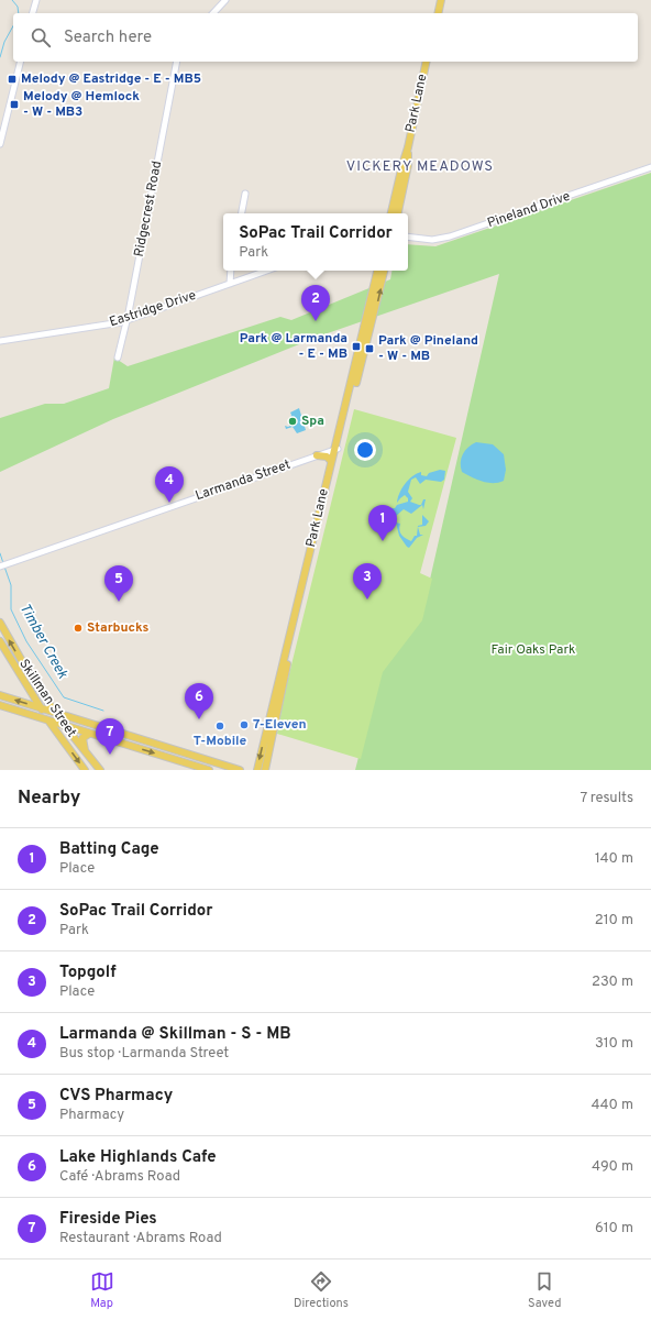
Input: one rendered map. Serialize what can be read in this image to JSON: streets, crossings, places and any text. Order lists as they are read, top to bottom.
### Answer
{
  "streets": {
    "main road": ["Park Lane", "Skillman Street"],
    "street": [
      "Ridgecrest Road",
      "Pineland Drive",
      "Eastridge Drive",
      "Larmanda Street"
    ]
  },
  "crossings": [
    ["Park Lane", "Larmanda Street"],
    ["Ridgecrest Road", "Eastridge Drive"]
  ],
  "districts": ["VICKERY MEADOWS"],
  "water": ["Timber Creek"],
  "parks": ["Fair Oaks Park"],
  "places": {
    "transit": [
      "Melody @ Eastridge - E - MB5",
      "Melody @ Hemlock - W - MB3",
      "Park @ Larmanda - E - MB",
      "Park @ Pineland - W - MB"
    ],
    "other": [
      "Spa",
      "Starbucks",
      "7-Eleven",
      "T-Mobile"
    ]
  },
  "page": {
    "search": "Search here",
    "popup": ["SoPac Trail Corridor", "Park"],
    "pins": [
      "2",
      "4",
      "1",
      "3",
      "5",
      "6",
      "7"
    ],
    "heading": ["Nearby", "7 results"],
    "list": [
      {
        "mark": "1",
        "name": "Batting Cage",
        "note": "Place",
        "value": "140 m"
      },
      {
        "mark": "2",
        "name": "SoPac Trail Corridor",
        "note": "Park",
        "value": "210 m"
      },
      {
        "mark": "3",
        "name": "Topgolf",
        "note": "Place",
        "value": "230 m"
      },
      {
        "mark": "4",
        "name": "Larmanda @ Skillman - S - MB",
        "note": "Bus stop · Larmanda Street",
        "value": "310 m"
      },
      {
        "mark": "5",
        "name": "CVS Pharmacy",
        "note": "Pharmacy",
        "value": "440 m"
      },
      {
        "mark": "6",
        "name": "Lake Highlands Cafe",
        "note": "Café · Abrams Road",
        "value": "490 m"
      },
      {
        "mark": "7",
        "name": "Fireside Pies",
        "note": "Restaurant · Abrams Road",
        "value": "610 m"
      }
    ],
    "nav": ["Map", "Directions", "Saved"]
  }
}
